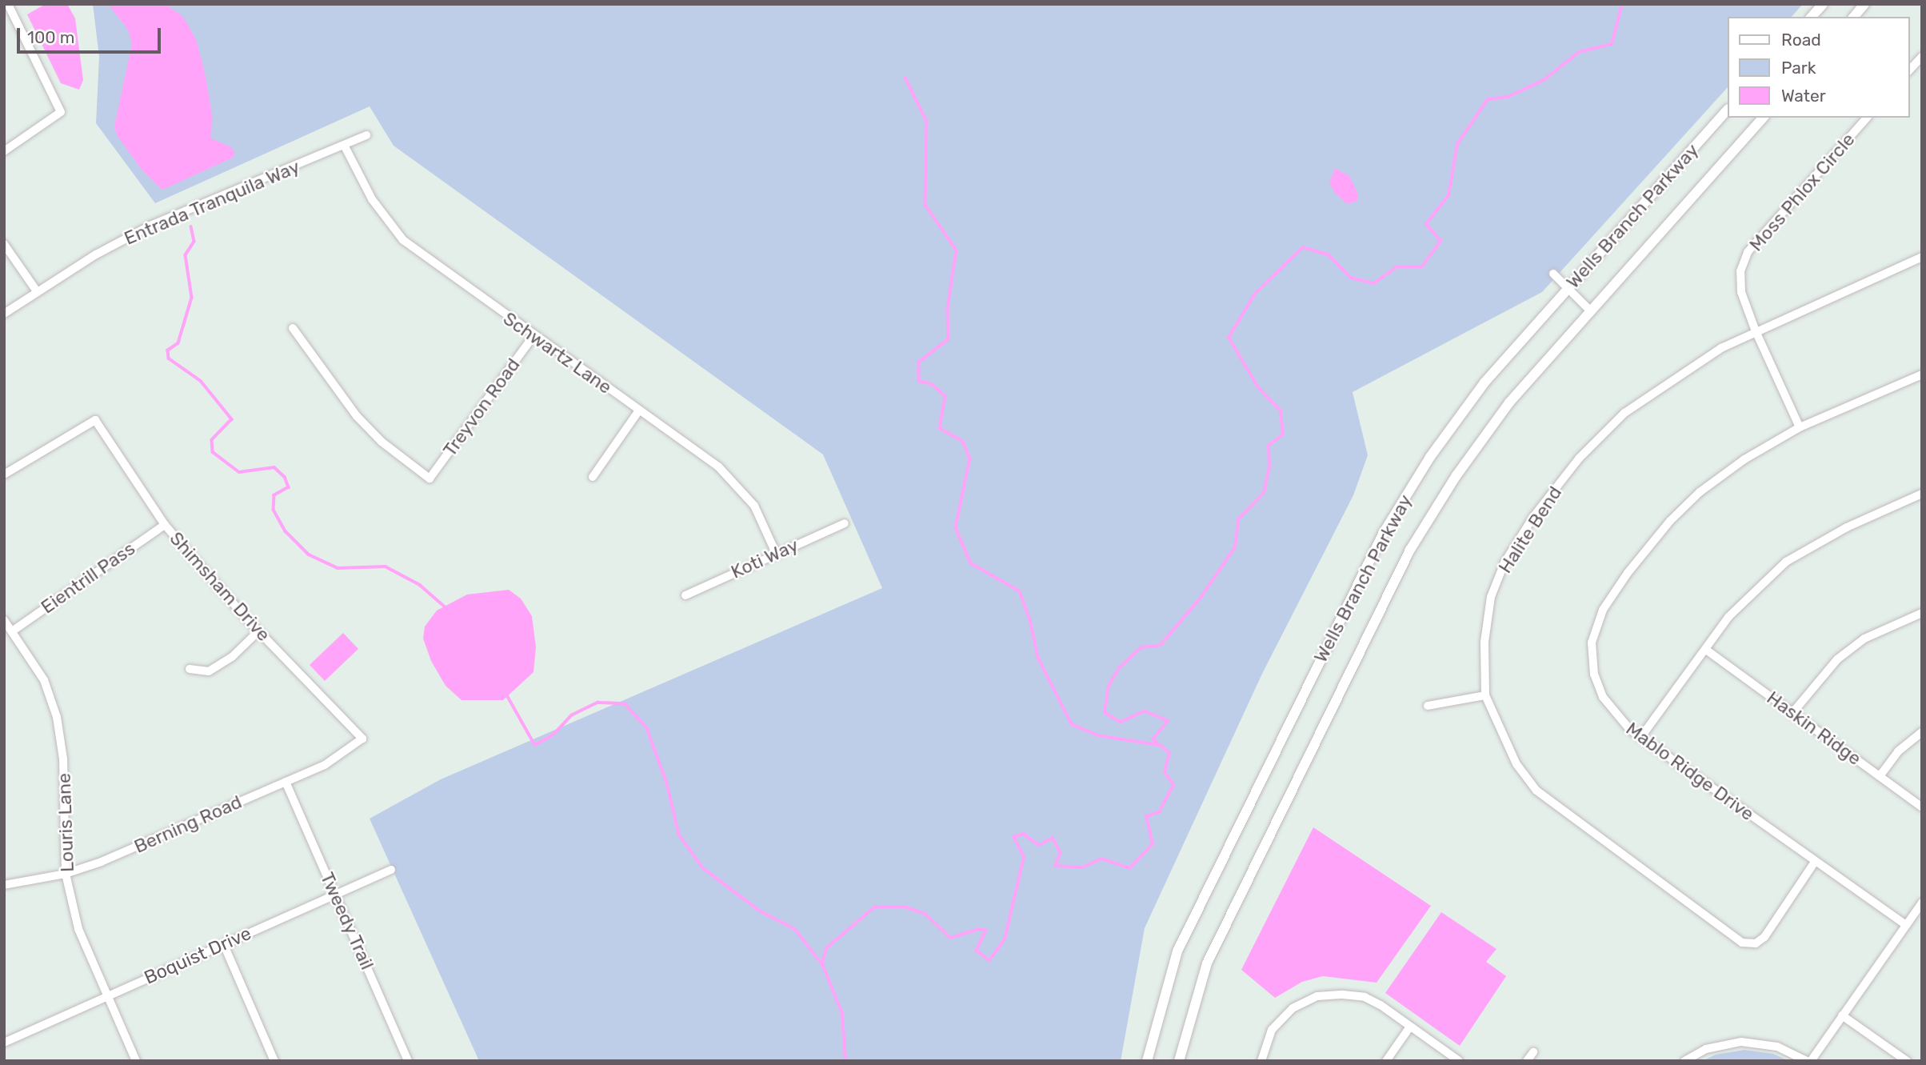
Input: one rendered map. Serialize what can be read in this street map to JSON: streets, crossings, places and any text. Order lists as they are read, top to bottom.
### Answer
{
  "streets": {
    "street": [
      "Moss Phlox Circle",
      "Entrada Tranquila Way",
      "Wells Branch Parkway",
      "Schwartz Lane",
      "Treyvon Road",
      "Halite Bend",
      "Koti Way",
      "Eientrill Pass",
      "Shimsham Drive",
      "Haskin Ridge",
      "Mablo Ridge Drive",
      "Louris Lane",
      "Berning Road",
      "Tweedy Trail",
      "Boquist Drive"
    ]
  },
  "crossings": [
    ["Moss Phlox Circle", "Halite Bend"],
    ["Moss Phlox Circle", "Mablo Ridge Drive"],
    ["Entrada Tranquila Way", "Schwartz Lane"],
    ["Schwartz Lane", "Treyvon Road"],
    ["Schwartz Lane", "Koti Way"],
    ["Halite Bend", "Mablo Ridge Drive"],
    ["Eientrill Pass", "Shimsham Drive"],
    ["Eientrill Pass", "Louris Lane"],
    ["Shimsham Drive", "Berning Road"],
    ["Louris Lane", "Berning Road"],
    ["Louris Lane", "Boquist Drive"],
    ["Berning Road", "Tweedy Trail"],
    ["Tweedy Trail", "Boquist Drive"]
  ],
  "legend": ["Road", "Park", "Water"],
  "scale_bar": "100 m"
}
